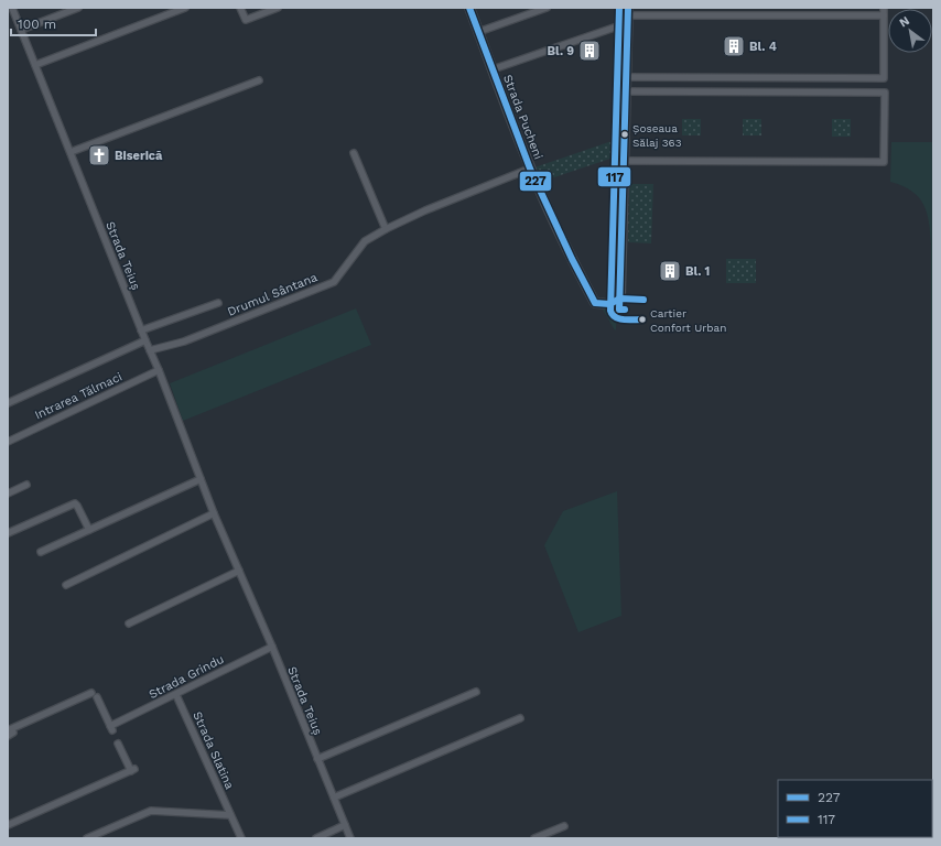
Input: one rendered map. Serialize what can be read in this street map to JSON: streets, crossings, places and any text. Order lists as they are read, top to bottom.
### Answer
{
  "streets": {
    "street": [
      "Strada Pucheni",
      "Strada Teiuș",
      "Drumul Sântana",
      "Intrarea Tălmaci",
      "Strada Grindu",
      "Strada Slatina"
    ]
  },
  "crossings": [
    ["Strada Pucheni", "Drumul Sântana"],
    ["Strada Teiuș", "Drumul Sântana"],
    ["Strada Teiuș", "Intrarea Tălmaci"],
    ["Strada Teiuș", "Strada Grindu"],
    ["Strada Grindu", "Strada Slatina"]
  ],
  "places": {
    "building": ["Bl. 4", "Bl. 9", "Bl. 1"],
    "other": ["Șoseaua Sălaj 363", "Cartier Confort Urban"],
    "church": ["Biserică"]
  },
  "lines": ["transit line 227", "transit line 117"],
  "legend": ["227", "117"],
  "scale_bar": "100 m",
  "north": "top left"
}
